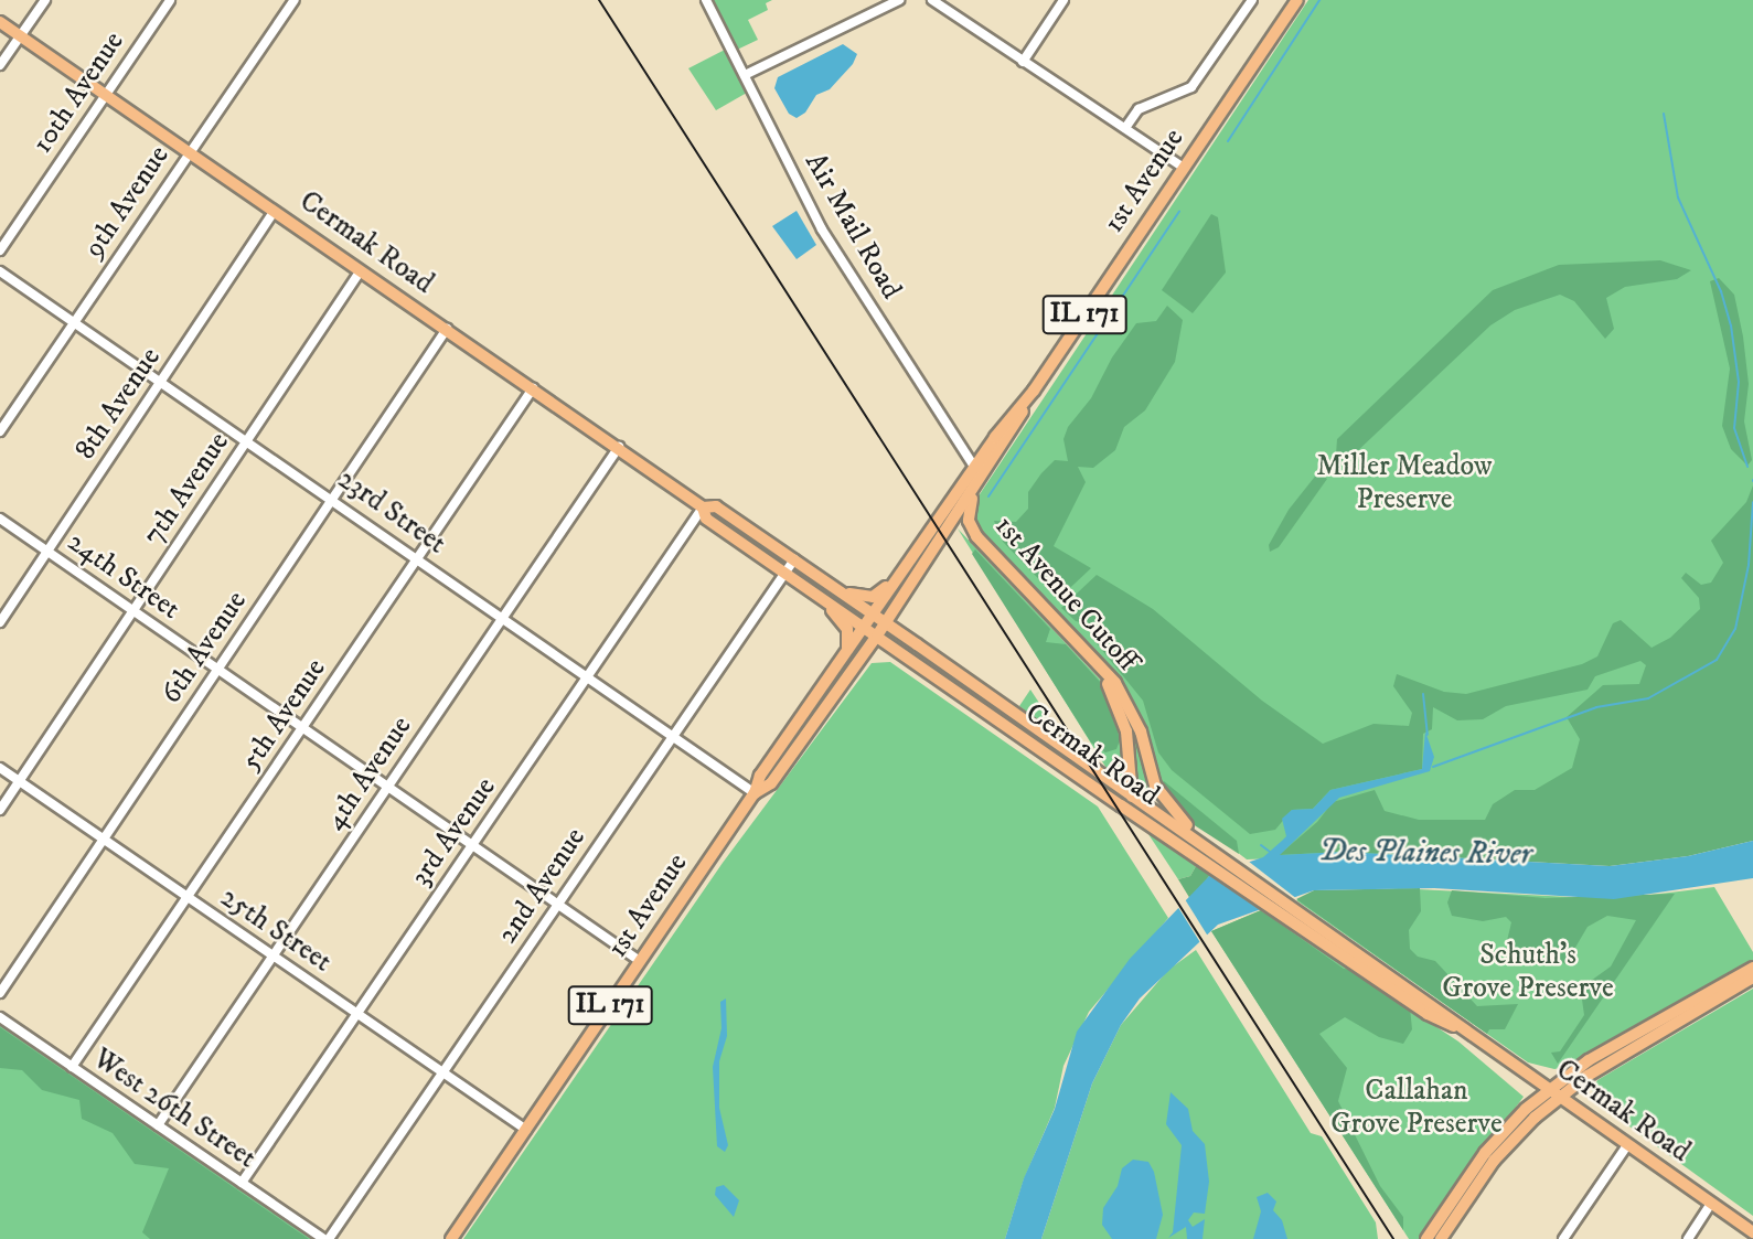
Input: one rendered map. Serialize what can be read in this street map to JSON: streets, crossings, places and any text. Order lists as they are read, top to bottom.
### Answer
{
  "streets": {
    "main road": [
      "1st Avenue",
      "Cermak Road",
      "IL 171",
      "1st Avenue Cutoff"
    ],
    "street": [
      "10th Avenue",
      "9th Avenue",
      "Air Mail Road",
      "8th Avenue",
      "7th Avenue",
      "23rd Street",
      "24th Street",
      "6th Avenue",
      "5th Avenue",
      "4th Avenue",
      "3rd Avenue",
      "2nd Avenue",
      "25th Street",
      "West 26th Street"
    ]
  },
  "crossings": [
    ["10th Avenue", "Cermak Road"],
    ["1st Avenue", "Air Mail Road"],
    ["1st Avenue", "Cermak Road"],
    ["1st Avenue", "23rd Street"],
    ["1st Avenue", "24th Street"],
    ["1st Avenue", "1st Avenue Cutoff"],
    ["1st Avenue", "25th Street"],
    ["9th Avenue", "Cermak Road"],
    ["9th Avenue", "23rd Street"],
    ["Cermak Road", "8th Avenue"],
    ["Cermak Road", "7th Avenue"],
    ["Cermak Road", "1st Avenue Cutoff"],
    ["Cermak Road", "6th Avenue"],
    ["Cermak Road", "5th Avenue"],
    ["Cermak Road", "4th Avenue"],
    ["Cermak Road", "3rd Avenue"],
    ["Cermak Road", "2nd Avenue"],
    ["8th Avenue", "23rd Street"],
    ["8th Avenue", "24th Street"],
    ["7th Avenue", "23rd Street"],
    ["7th Avenue", "24th Street"],
    ["7th Avenue", "25th Street"],
    ["23rd Street", "6th Avenue"],
    ["23rd Street", "5th Avenue"],
    ["23rd Street", "4th Avenue"],
    ["23rd Street", "3rd Avenue"],
    ["23rd Street", "2nd Avenue"],
    ["24th Street", "6th Avenue"],
    ["24th Street", "5th Avenue"],
    ["24th Street", "4th Avenue"],
    ["24th Street", "3rd Avenue"],
    ["24th Street", "2nd Avenue"],
    ["6th Avenue", "25th Street"],
    ["5th Avenue", "25th Street"],
    ["5th Avenue", "West 26th Street"],
    ["4th Avenue", "25th Street"],
    ["4th Avenue", "West 26th Street"],
    ["3rd Avenue", "25th Street"],
    ["3rd Avenue", "West 26th Street"],
    ["2nd Avenue", "25th Street"],
    ["2nd Avenue", "West 26th Street"]
  ],
  "water": ["Des Plaines River"],
  "parks": ["Miller Meadow Preserve", "Schuth's Grove Preserve", "Callahan Grove Preserve"]
}
